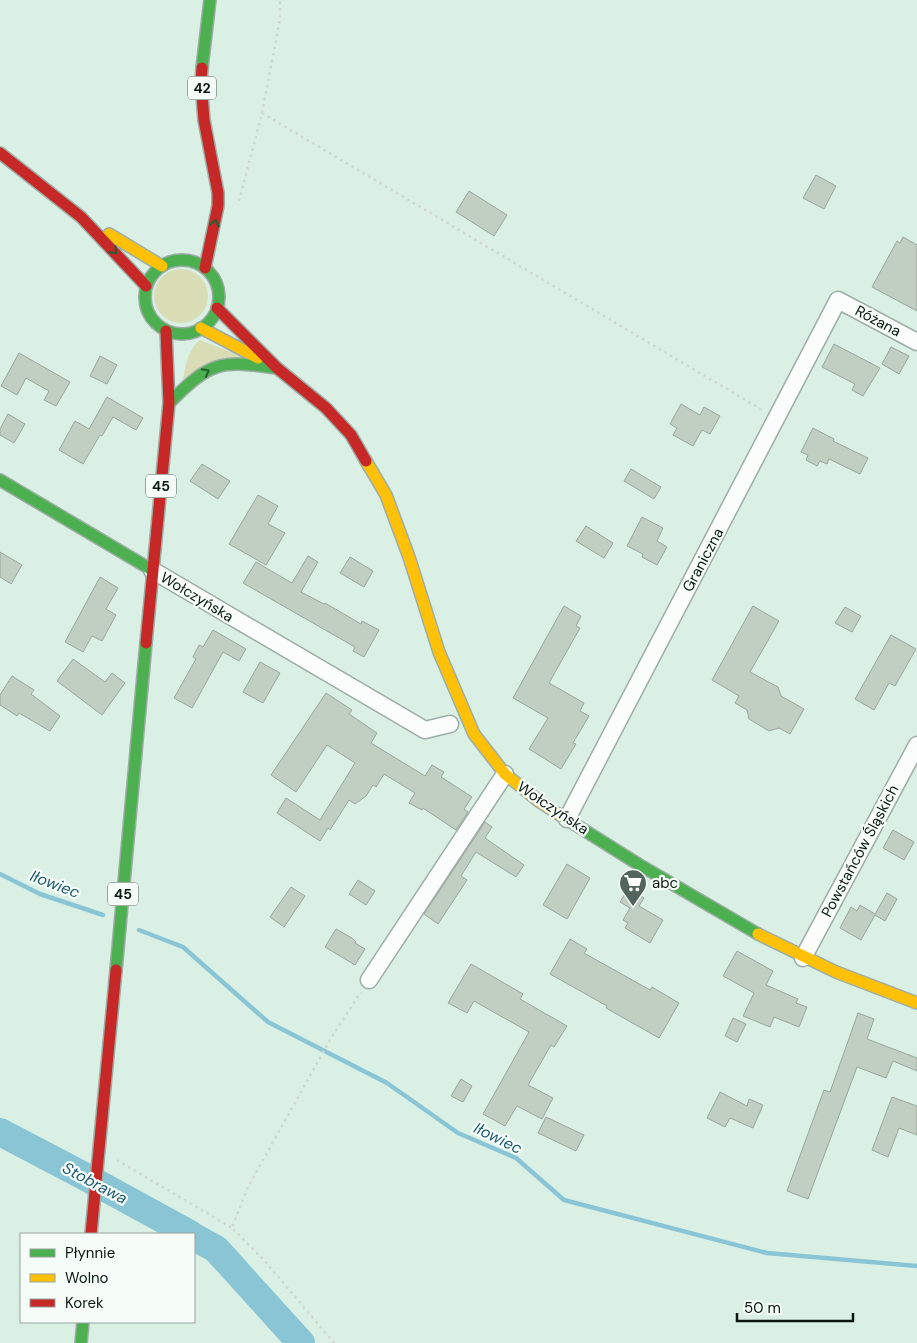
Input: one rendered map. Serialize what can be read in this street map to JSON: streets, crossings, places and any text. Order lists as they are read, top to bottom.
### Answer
{
  "streets": {
    "main road": ["42", "45", "Wołczyńska"],
    "street": ["Różana", "Graniczna", "Powstańców Śląskich"]
  },
  "crossings": [
    ["42", "45"],
    ["42", "Wołczyńska"],
    ["Różana", "Graniczna"],
    ["45", "Wołczyńska"],
    ["Graniczna", "Wołczyńska"],
    ["Wołczyńska", "Powstańców Śląskich"]
  ],
  "water": ["Iłowiec", "Stobrawa"],
  "places": {
    "supermarket": ["abc"]
  },
  "legend": ["Płynnie", "Wolno", "Korek"],
  "scale_bar": "50 m"
}
